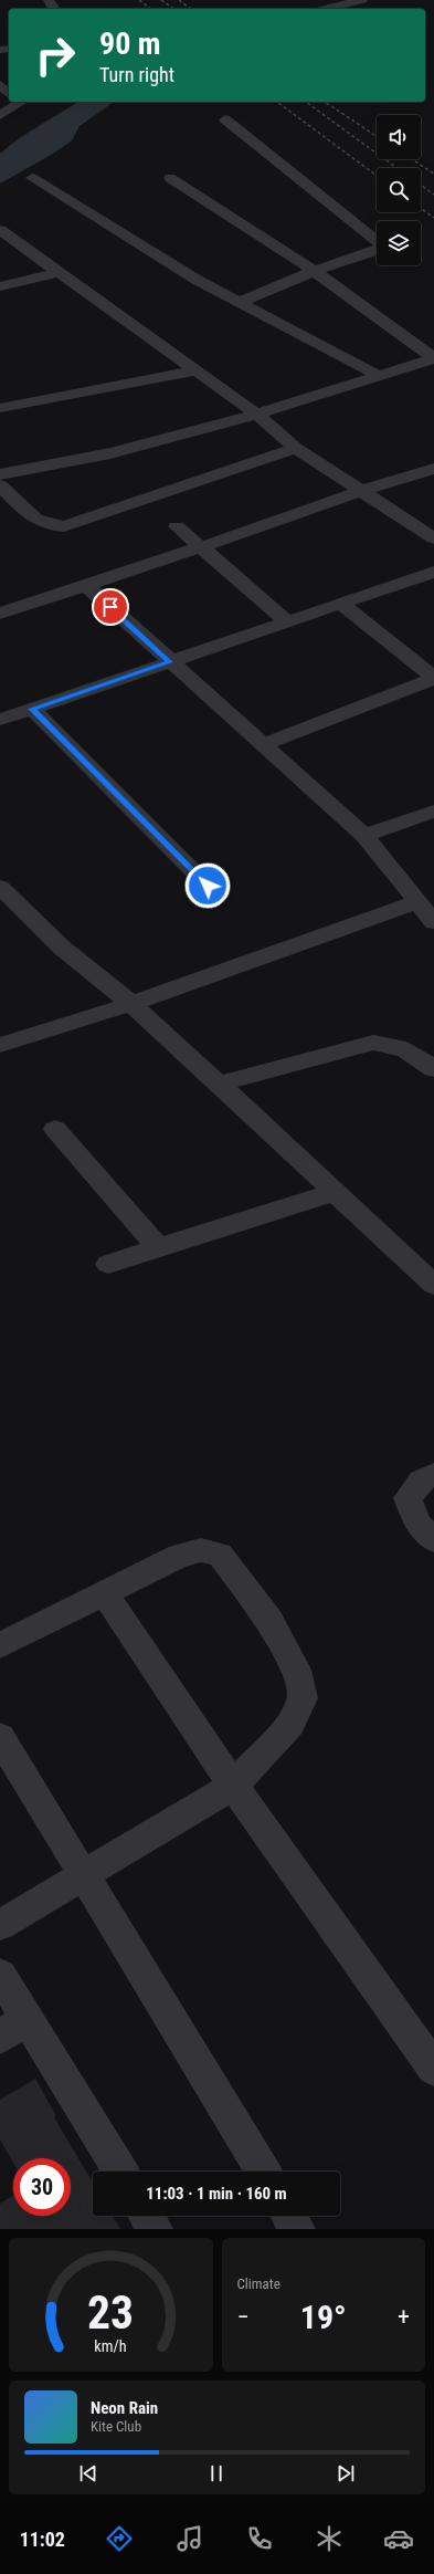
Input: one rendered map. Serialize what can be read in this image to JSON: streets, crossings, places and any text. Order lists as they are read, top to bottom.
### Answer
{
  "page": {
    "turn": ["90 m", "Turn right"],
    "limit": "30",
    "trip": "11:03 · 1 min · 160 m",
    "tile": "Climate",
    "heat": ["−", "19°", "+"],
    "song": ["Neon Rain", "Kite Club"],
    "tabs": "11:02",
    "gauge": ["23", "km/h"]
  }
}
